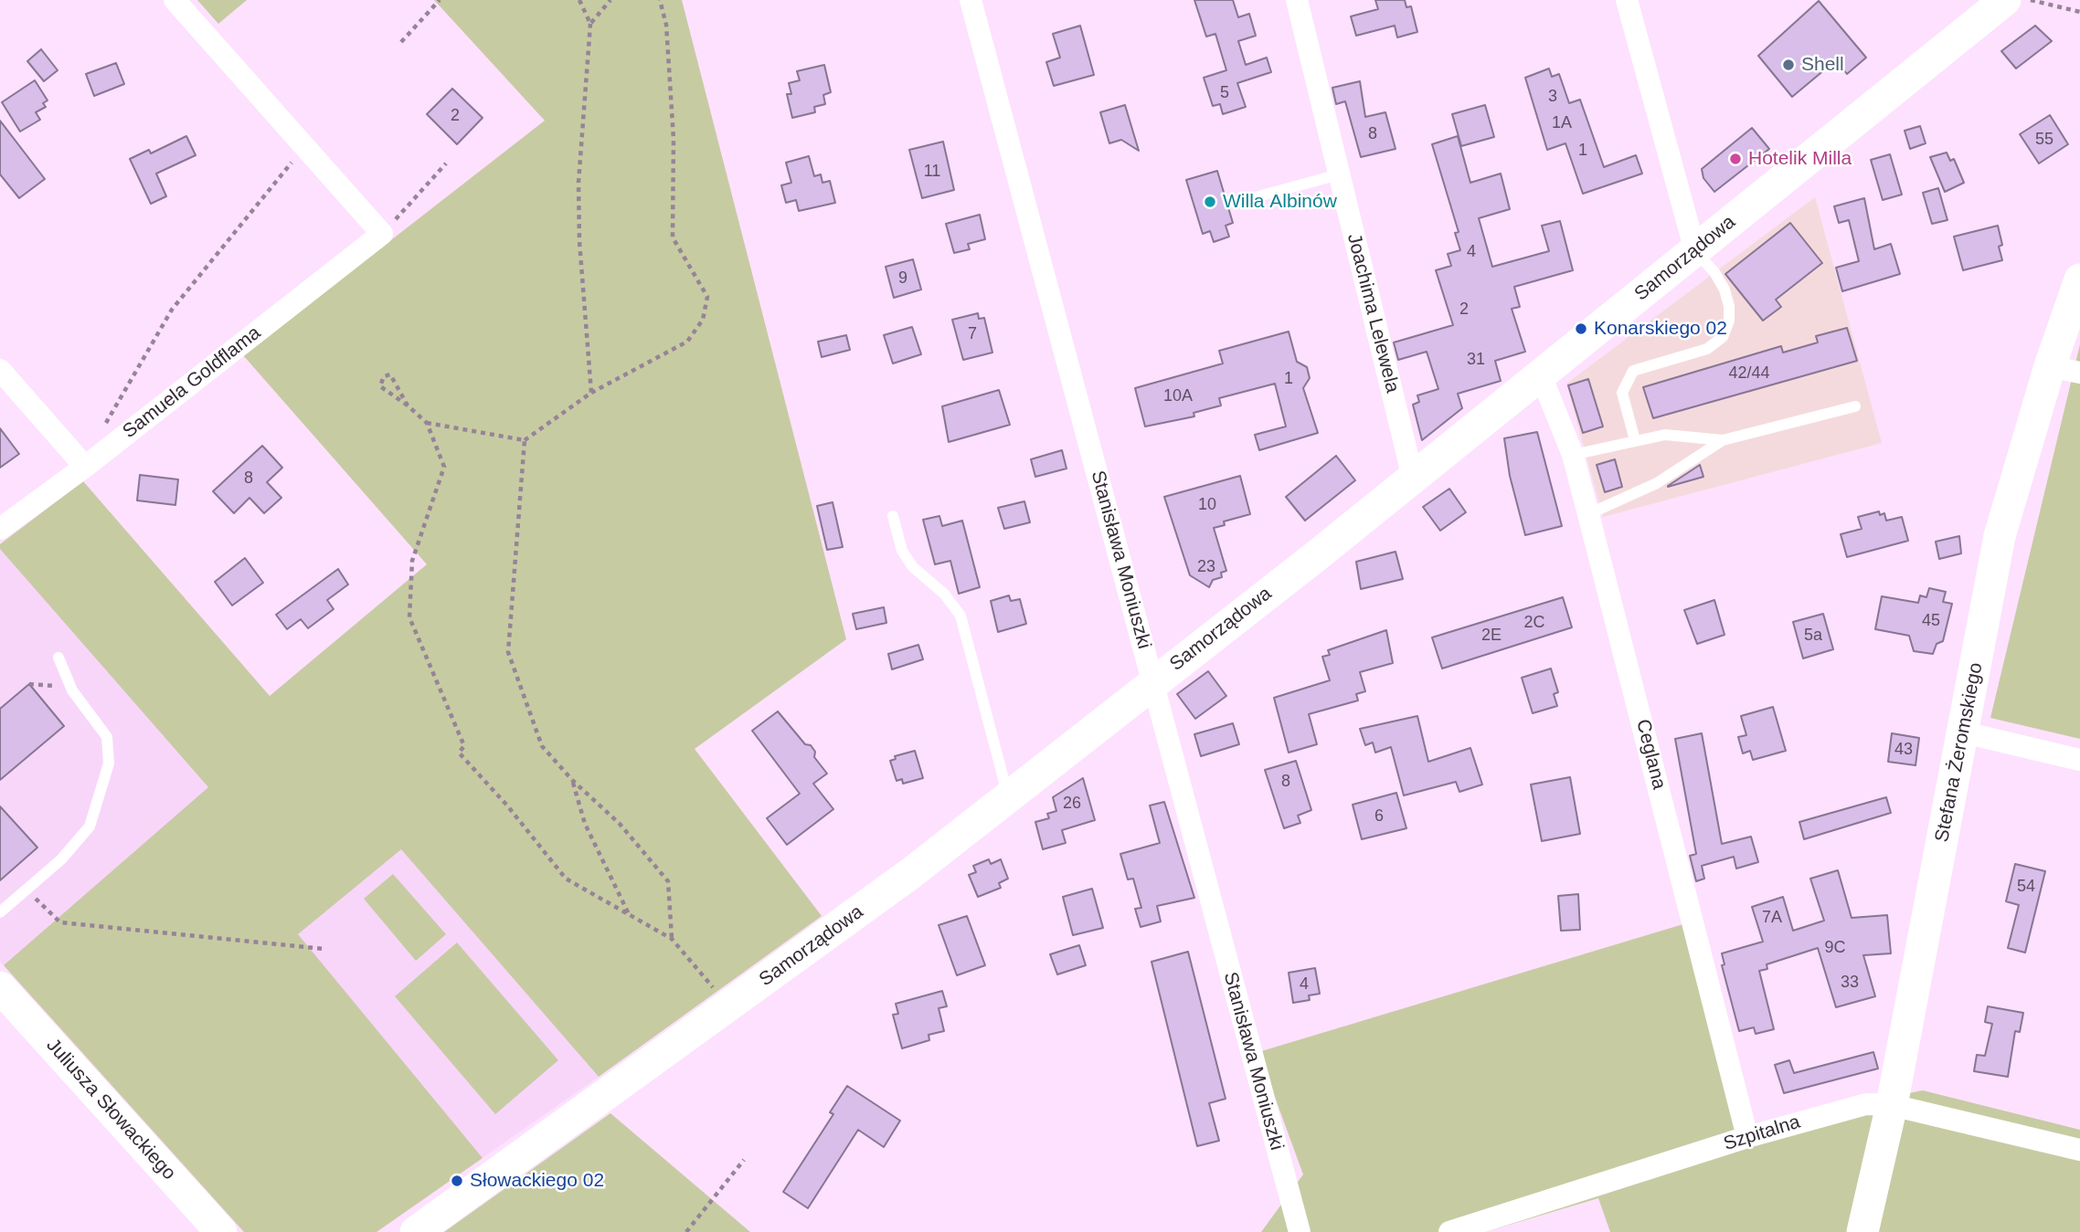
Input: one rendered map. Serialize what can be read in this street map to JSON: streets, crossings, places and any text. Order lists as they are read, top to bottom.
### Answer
{
  "streets": {
    "street": [
      "Samorządowa",
      "Joachima Lelewela",
      "Samuela Goldflama",
      "Stanisława Moniuszki",
      "Stefana Żeromskiego",
      "Ceglana",
      "Juliusza Słowackiego",
      "Szpitalna"
    ]
  },
  "crossings": [
    ["Samorządowa", "Joachima Lelewela"],
    ["Samorządowa", "Stanisława Moniuszki"],
    ["Samorządowa", "Ceglana"],
    ["Stefana Żeromskiego", "Szpitalna"],
    ["Ceglana", "Szpitalna"]
  ],
  "places": [
    "Shell",
    "Hotelik Milla",
    "Willa Albinów",
    "Konarskiego 02",
    "Słowackiego 02"
  ],
  "house_numbers": [
    "5",
    "3",
    "2",
    "1A",
    "8",
    "55",
    "1",
    "11",
    "4",
    "9",
    "2",
    "7",
    "31",
    "42/44",
    "1",
    "10A",
    "8",
    "10",
    "23",
    "45",
    "2C",
    "2E",
    "5a",
    "43",
    "8",
    "26",
    "6",
    "54",
    "7A",
    "9C",
    "33",
    "4"
  ]
}
